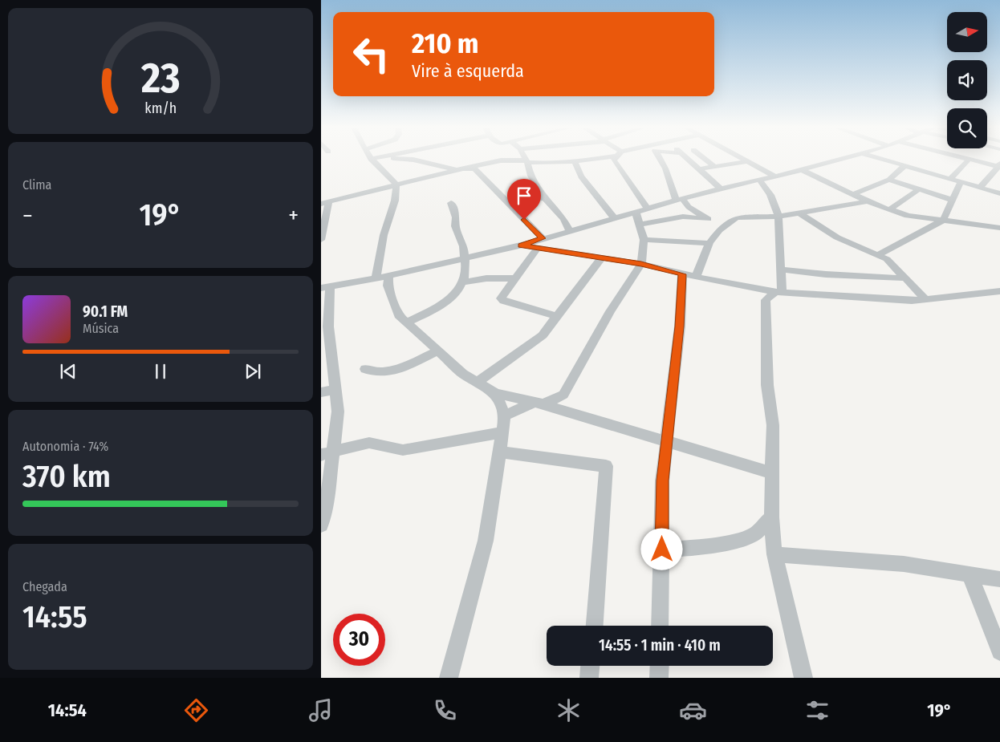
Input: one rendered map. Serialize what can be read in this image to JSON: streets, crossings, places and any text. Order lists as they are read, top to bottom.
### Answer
{
  "north": "right",
  "page": {
    "turn": ["210 m", "Vire à esquerda"],
    "tile": [
      "Clima",
      ["Autonomia · 74%", "370 km"],
      ["Chegada", "14:55"]
    ],
    "heat": ["−", "19°", "+"],
    "song": ["90.1 FM", "Música"],
    "limit": "30",
    "trip": "14:55 · 1 min · 410 m",
    "tabs": ["14:54", "19°"],
    "gauge": ["23", "km/h"]
  }
}
